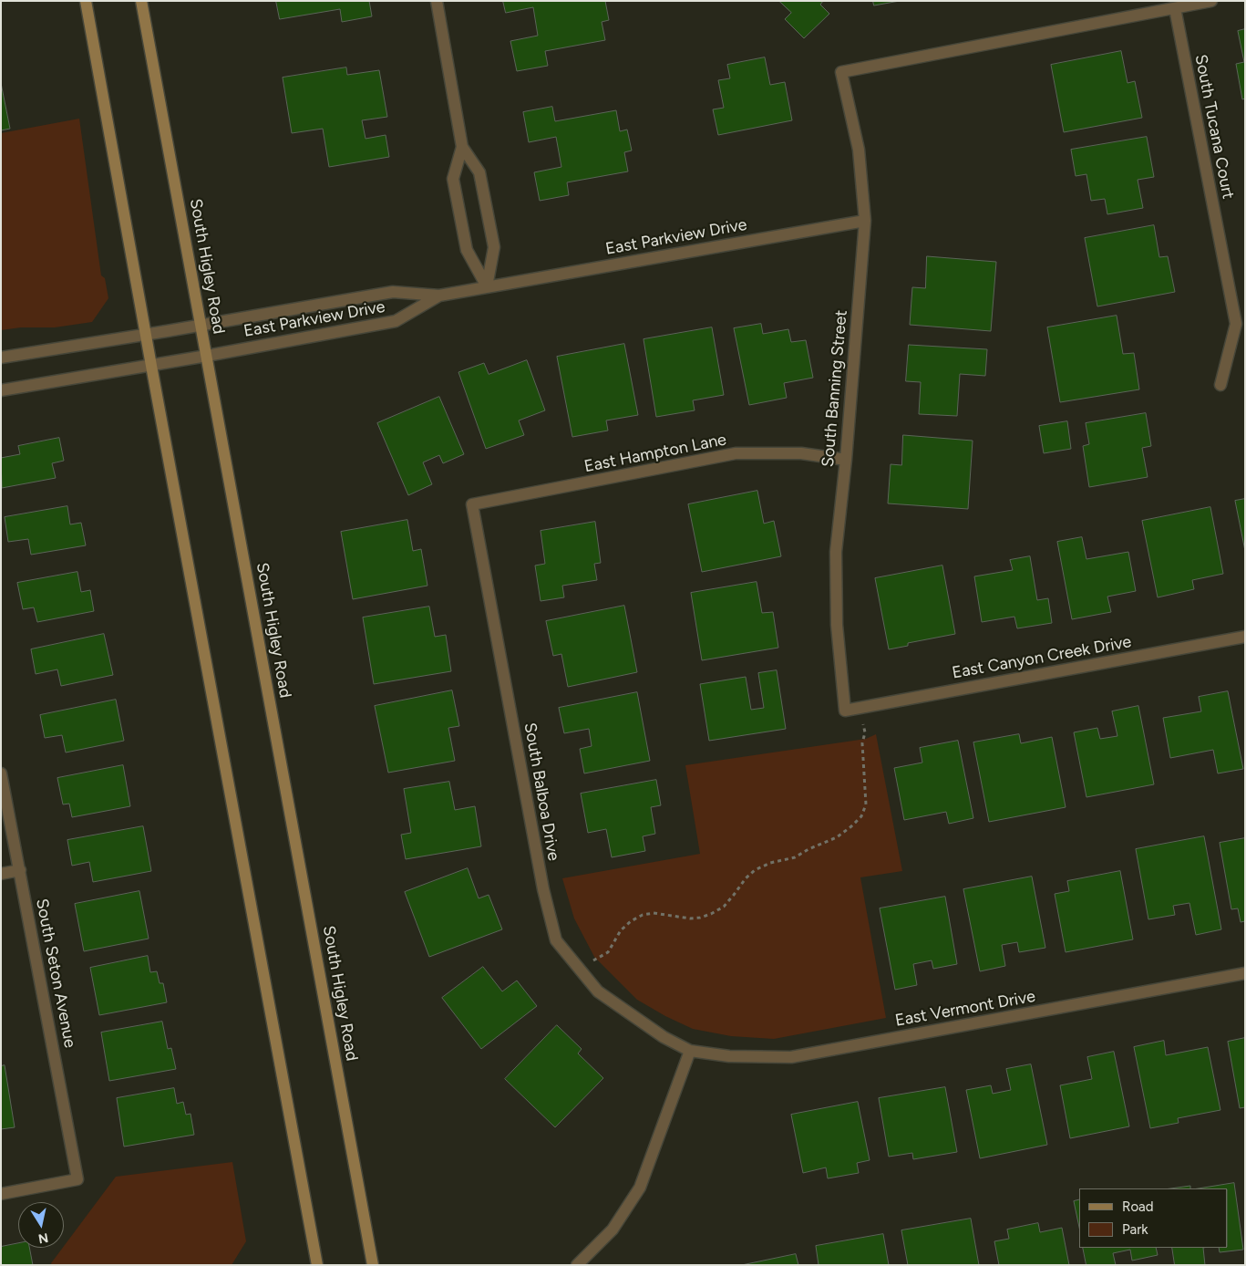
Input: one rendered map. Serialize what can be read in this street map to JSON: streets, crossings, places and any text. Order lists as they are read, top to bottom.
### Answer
{
  "streets": {
    "main road": ["South Higley Road"],
    "street": [
      "South Tucana Court",
      "East Parkview Drive",
      "South Banning Street",
      "East Hampton Lane",
      "East Canyon Creek Drive",
      "South Balboa Drive",
      "South Seton Avenue",
      "East Vermont Drive"
    ]
  },
  "crossings": [
    ["South Tucana Court", "South Banning Street"],
    ["East Parkview Drive", "South Higley Road"],
    ["East Parkview Drive", "South Banning Street"],
    ["South Banning Street", "East Hampton Lane"],
    ["South Banning Street", "East Canyon Creek Drive"],
    ["East Hampton Lane", "South Balboa Drive"],
    ["South Balboa Drive", "East Vermont Drive"]
  ],
  "legend": ["Road", "Park"],
  "north": "bottom"
}
